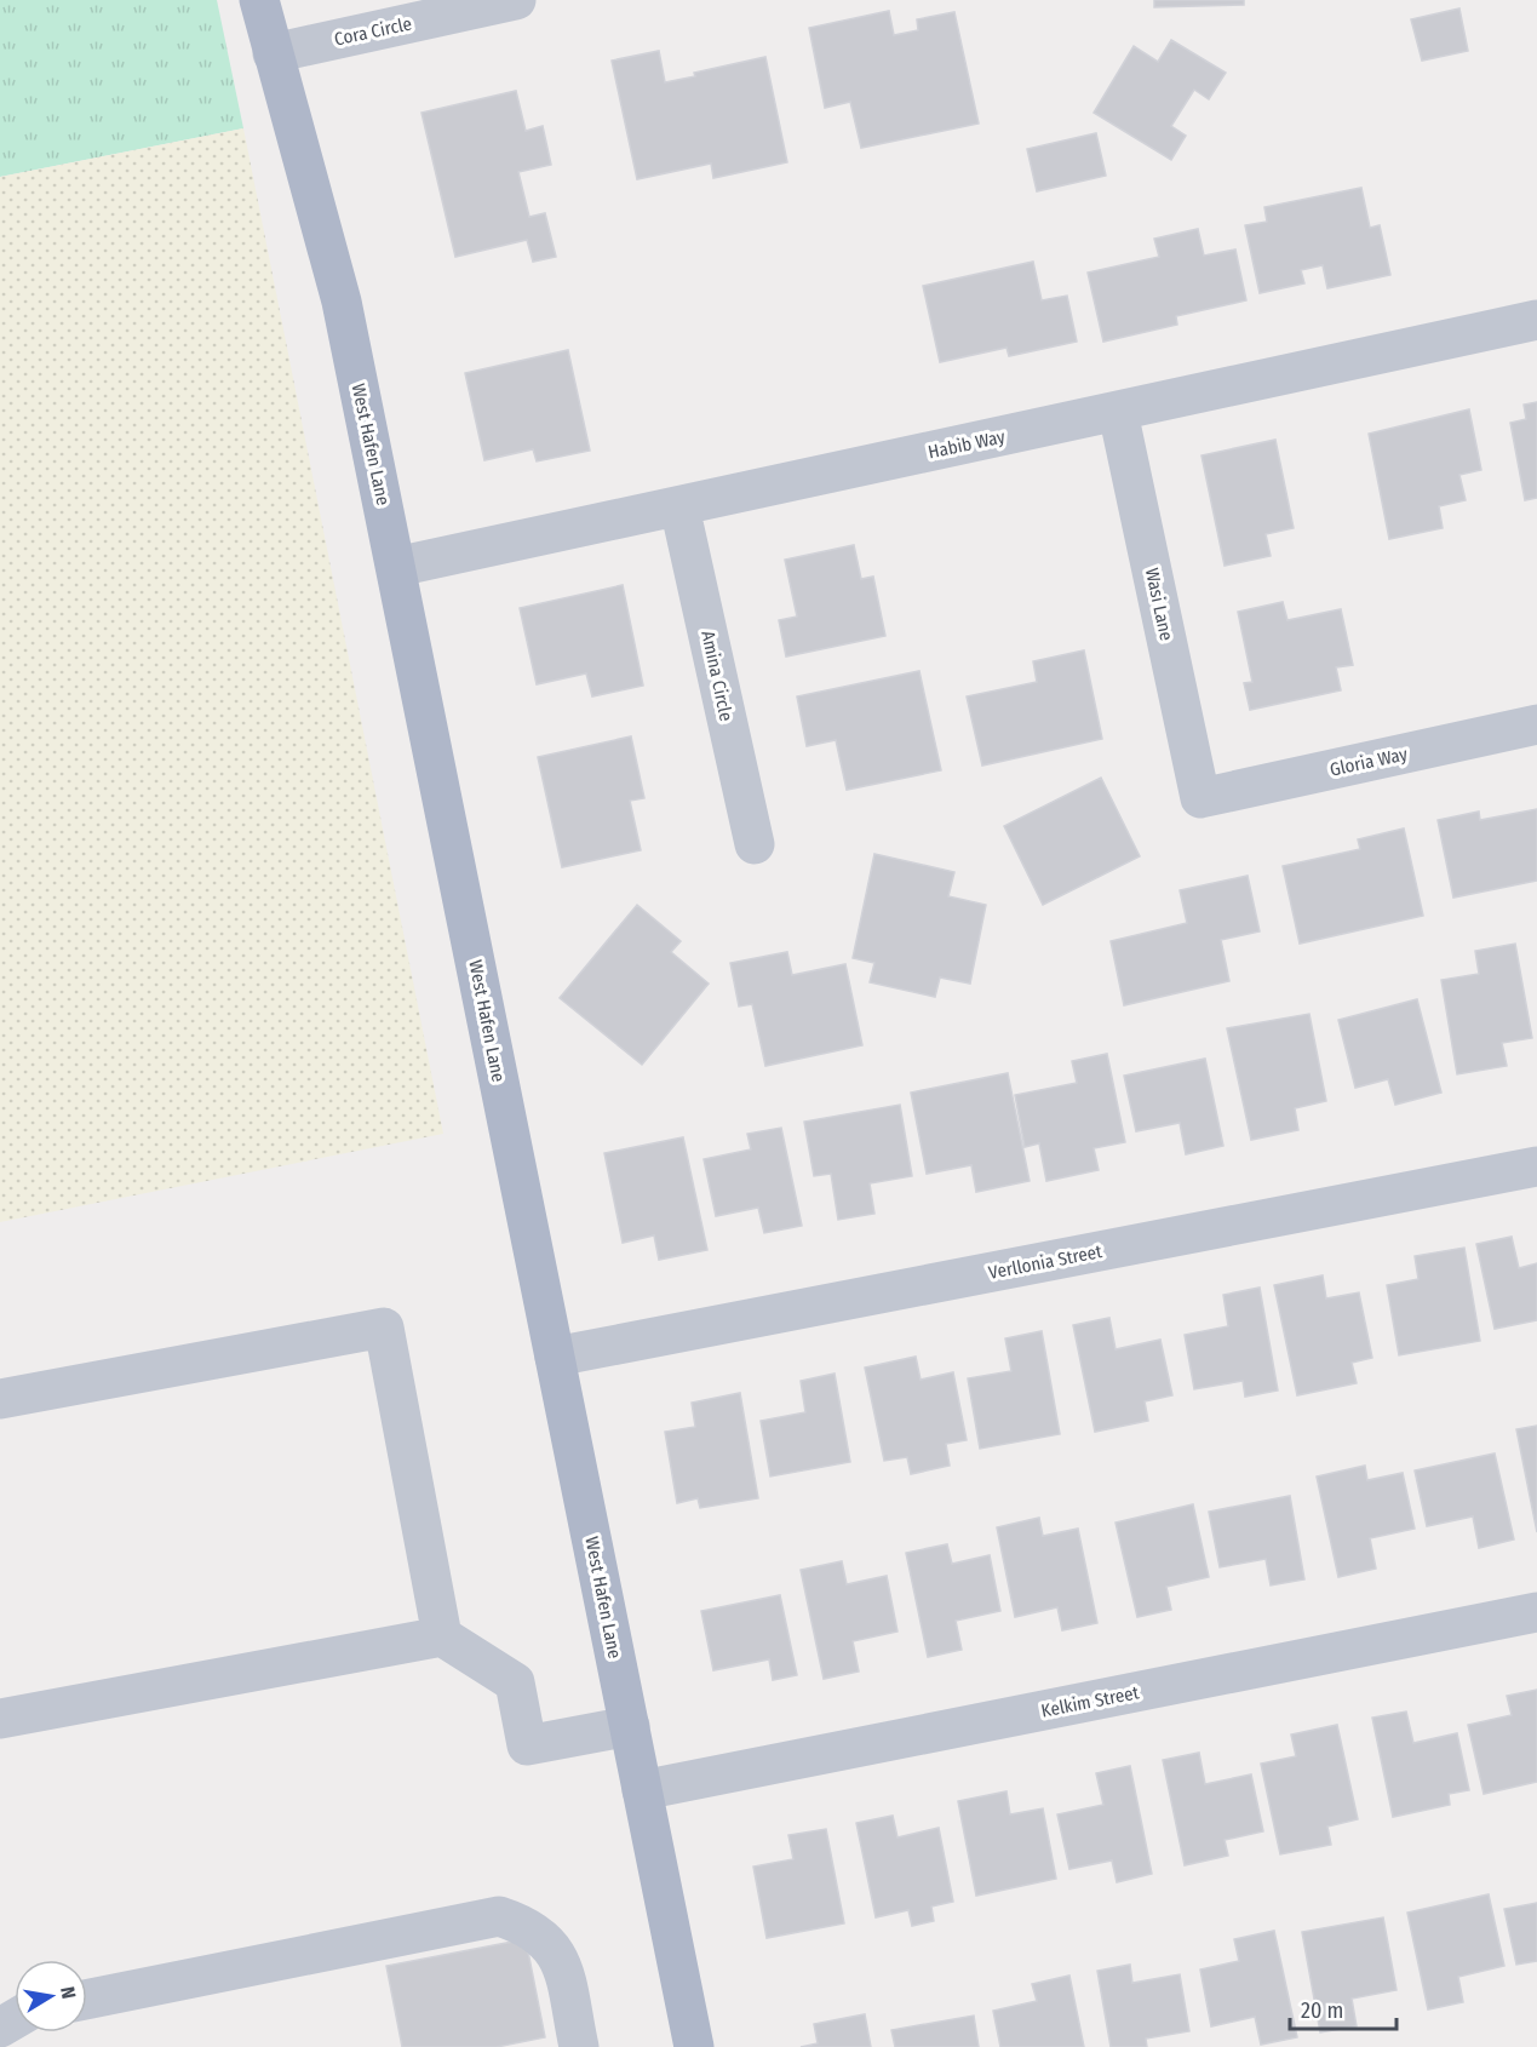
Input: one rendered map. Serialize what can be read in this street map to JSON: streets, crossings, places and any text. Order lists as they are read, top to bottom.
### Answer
{
  "streets": {
    "main road": ["West Hafen Lane"],
    "street": [
      "Cora Circle",
      "Habib Way",
      "Wasi Lane",
      "Amina Circle",
      "Gloria Way",
      "Verllonia Street",
      "Kelkim Street"
    ]
  },
  "crossings": [
    ["Cora Circle", "West Hafen Lane"],
    ["West Hafen Lane", "Habib Way"],
    ["West Hafen Lane", "Verllonia Street"],
    ["West Hafen Lane", "Kelkim Street"],
    ["Habib Way", "Wasi Lane"],
    ["Habib Way", "Amina Circle"],
    ["Wasi Lane", "Gloria Way"]
  ],
  "scale_bar": "20 m",
  "north": "right"
}
